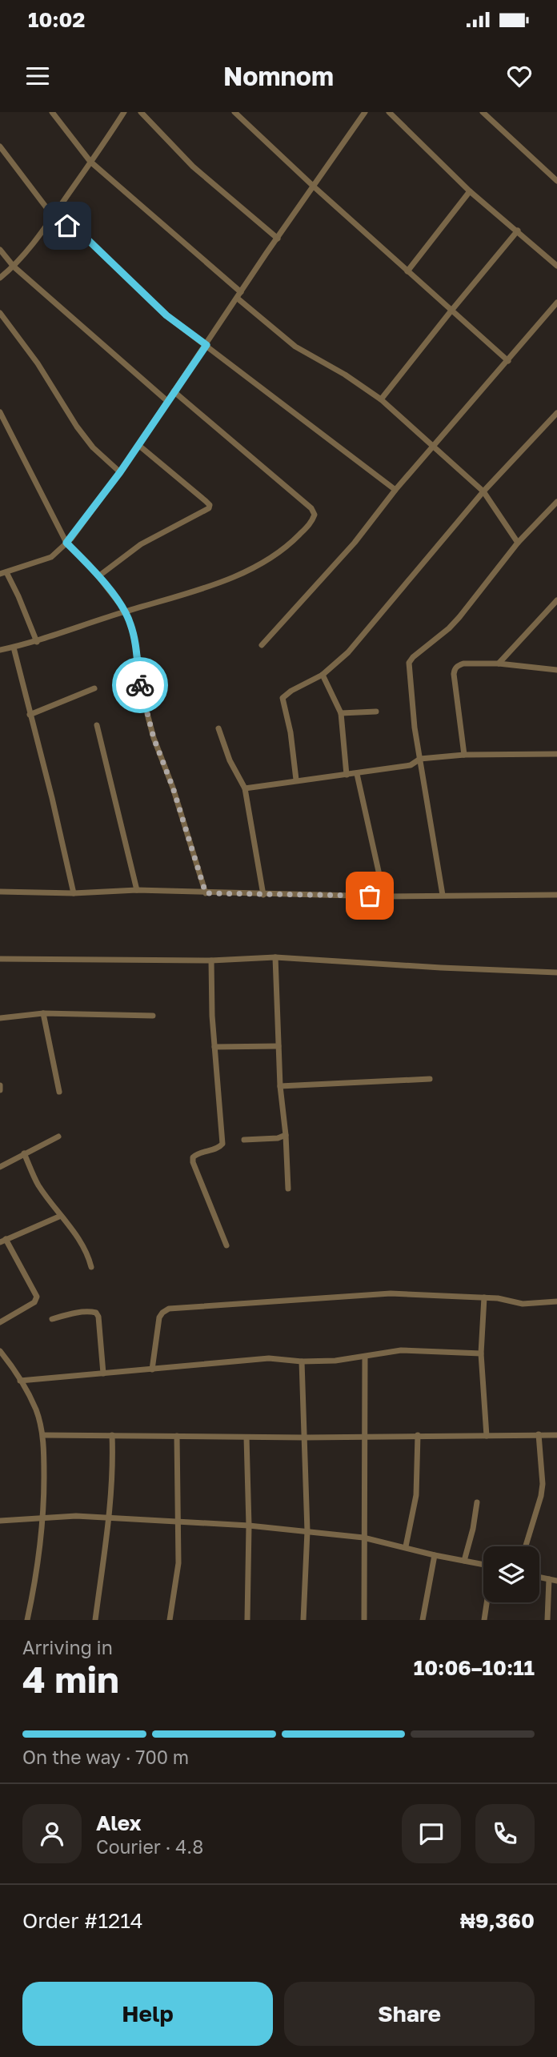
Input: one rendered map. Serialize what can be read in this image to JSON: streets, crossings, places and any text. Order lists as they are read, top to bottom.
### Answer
{
  "page": {
    "status": "10:02",
    "header": "Nomnom",
    "heading": ["4 min", "Arriving in", "10:06–10:11"],
    "panel": [
      "Alex",
      "Courier · 4.8",
      "Order #1214",
      "₦9,360"
    ],
    "bar": "On the way · 700 m",
    "buttons": ["Help", "Share"]
  }
}
